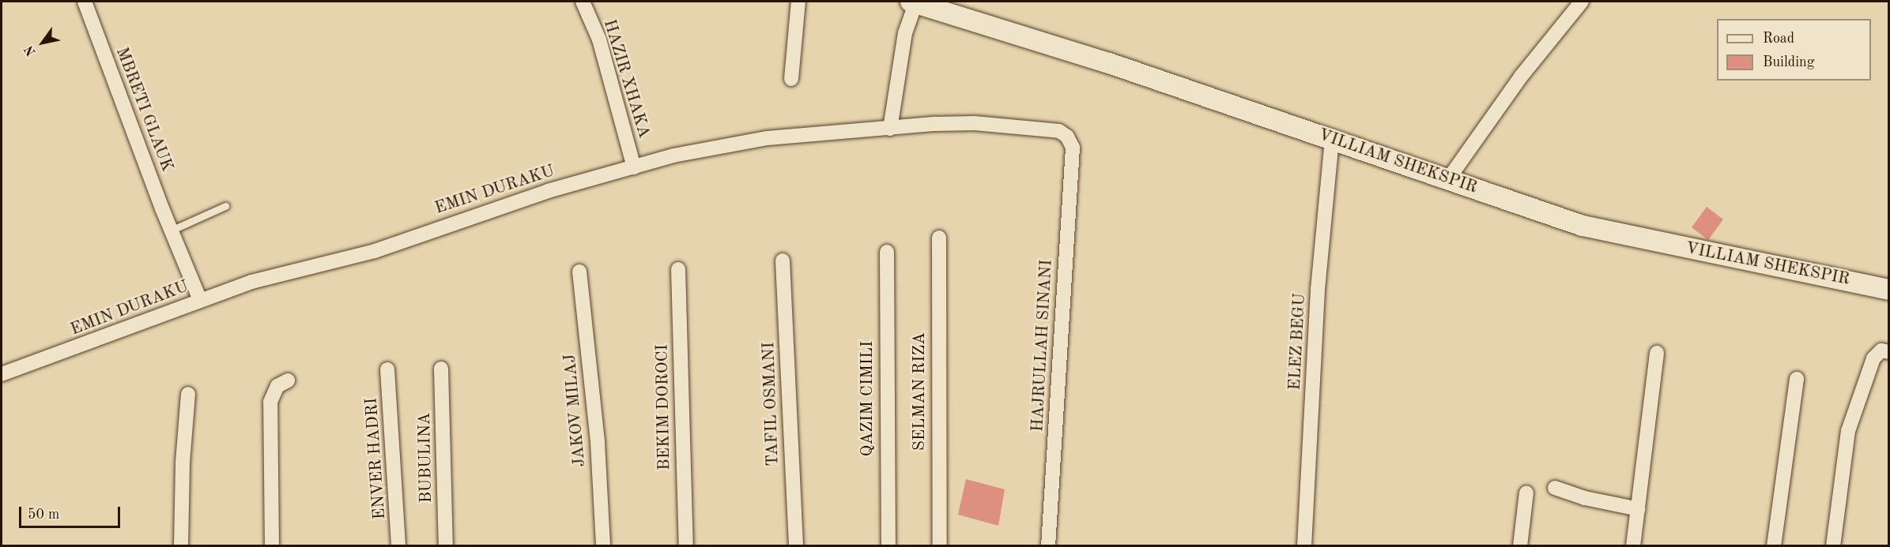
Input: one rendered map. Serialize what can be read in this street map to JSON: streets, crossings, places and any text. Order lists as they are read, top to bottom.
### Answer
{
  "streets": {
    "street": [
      "HAZIR XHAKA",
      "MBRETI GLAUK",
      "VILLIAM SHEKSPIR",
      "EMIN DURAKU",
      "ELEZ BEGU",
      "HAJRULLAH SINANI",
      "SELMAN RIZA",
      "QAZIM CIMILI",
      "TAFIL OSMANI",
      "BEKIM DOROCI",
      "JAKOV MILAJ",
      "BUBULINA",
      "ENVER HADRI"
    ]
  },
  "crossings": [
    ["HAZIR XHAKA", "EMIN DURAKU"],
    ["MBRETI GLAUK", "EMIN DURAKU"],
    ["VILLIAM SHEKSPIR", "ELEZ BEGU"],
    ["EMIN DURAKU", "HAJRULLAH SINANI"]
  ],
  "legend": ["Road", "Building"],
  "scale_bar": "50 m",
  "north": "bottom left"
}
